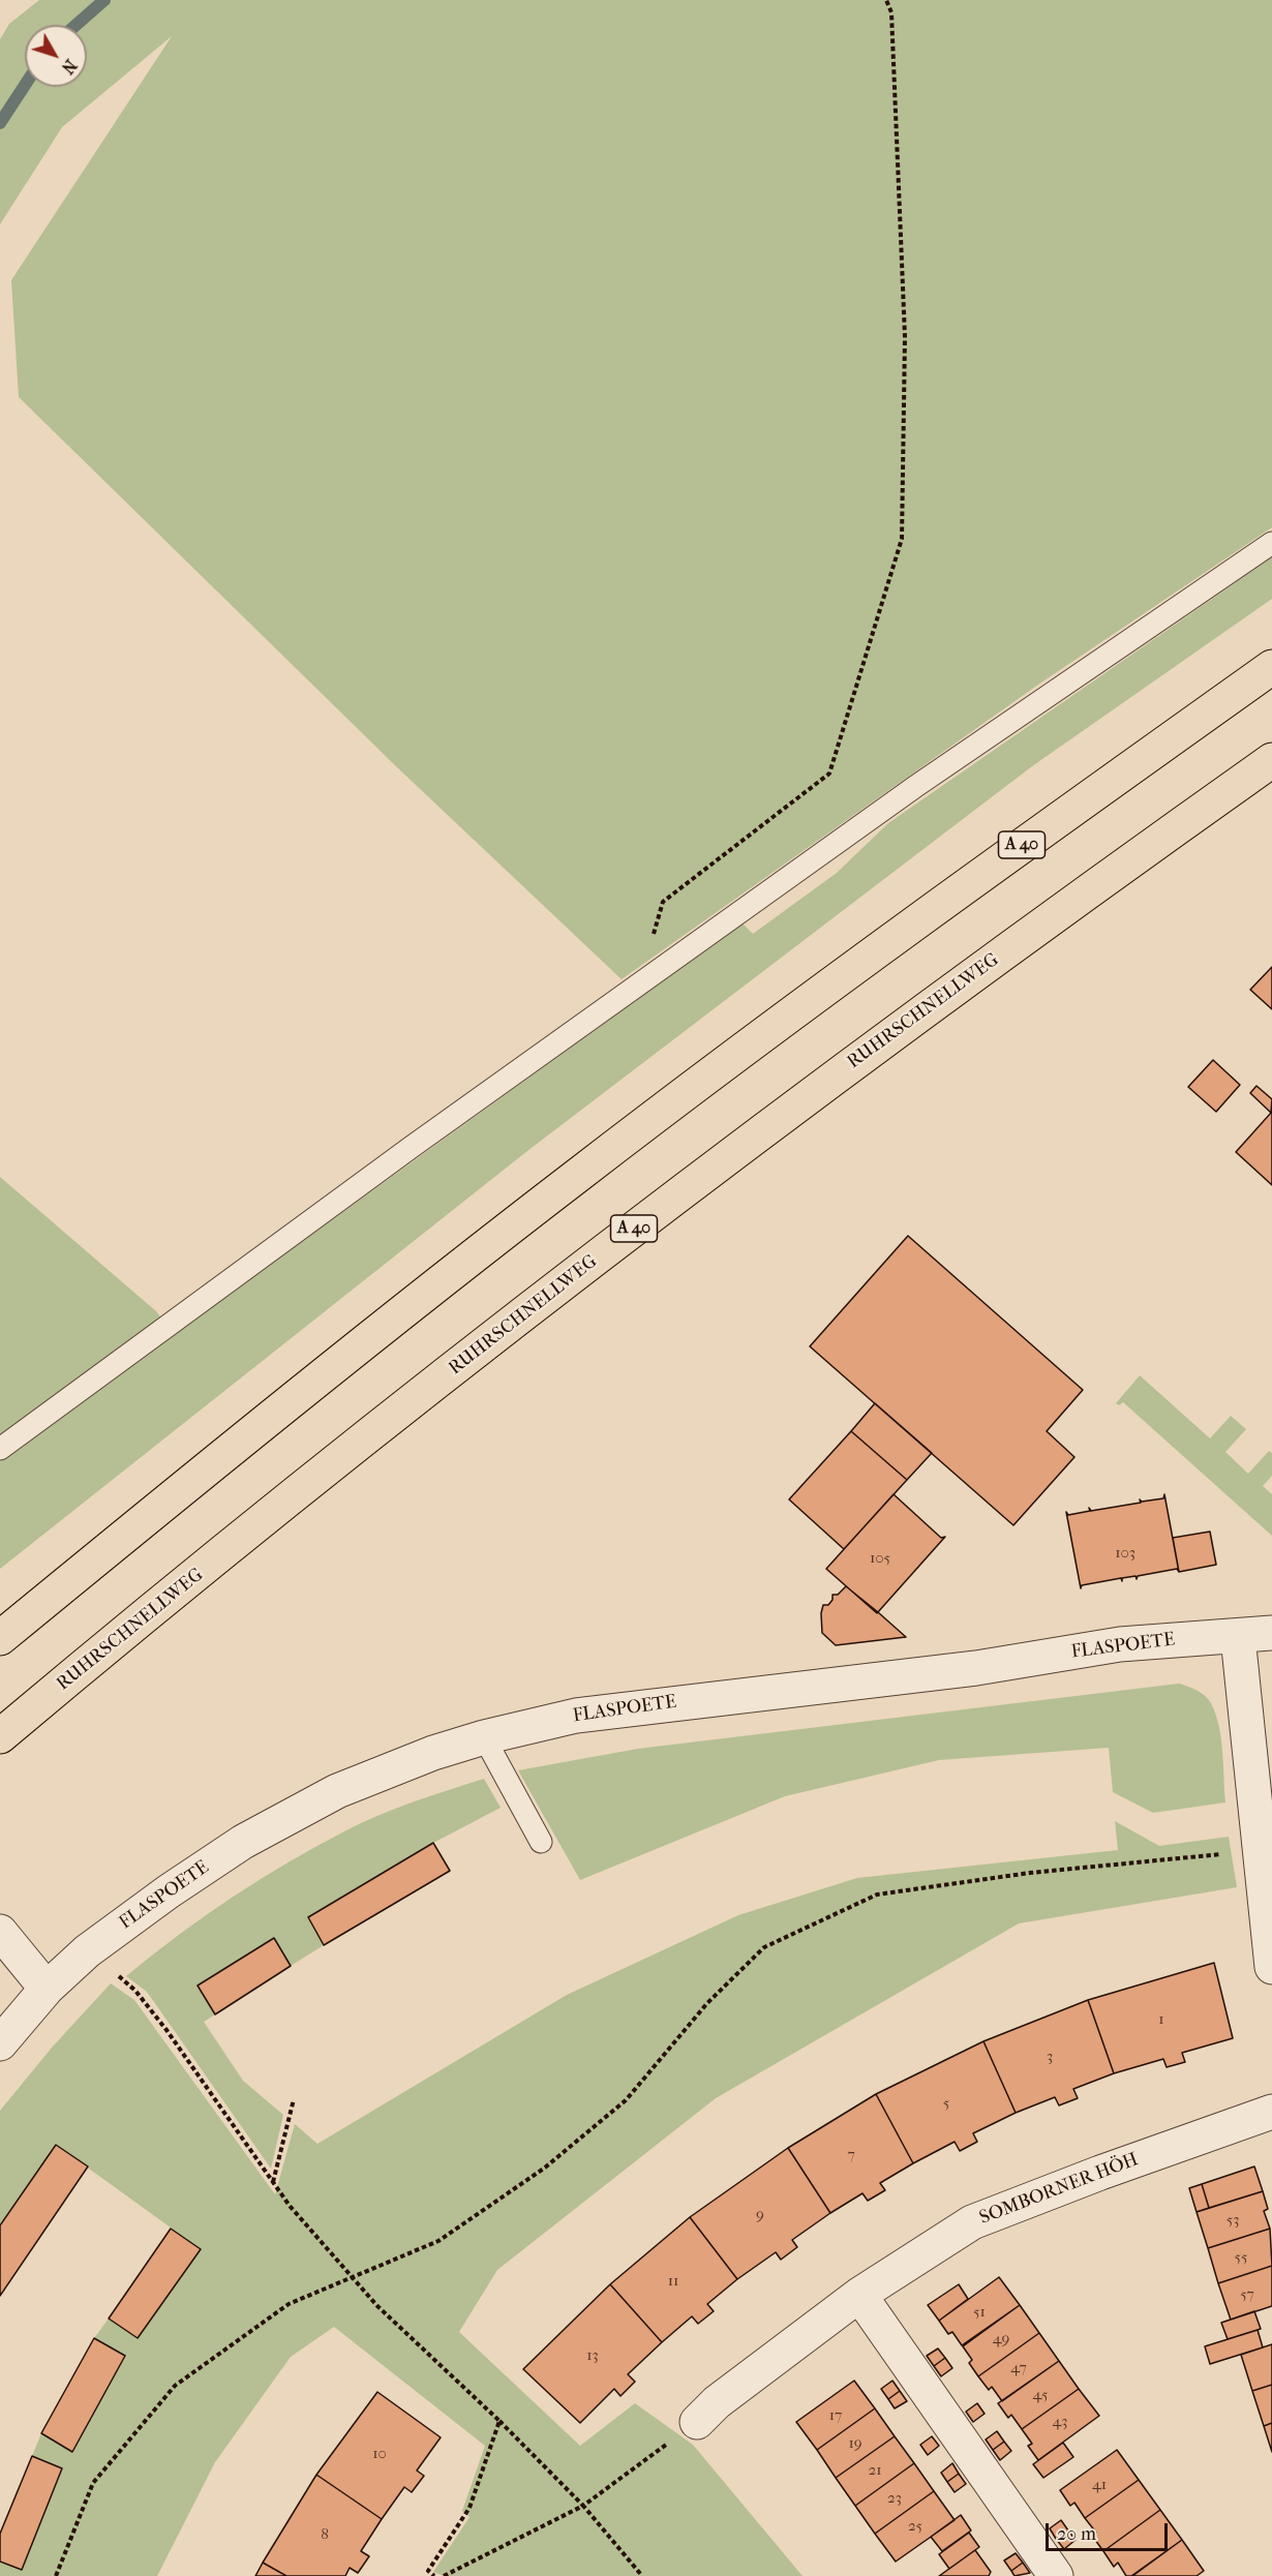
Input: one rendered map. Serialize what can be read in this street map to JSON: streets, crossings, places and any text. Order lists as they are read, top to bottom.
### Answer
{
  "streets": {
    "highway": ["A 40", "RUHRSCHNELLWEG"],
    "street": ["FLASPOETE", "SOMBORNER HÖH"]
  },
  "house_numbers": [
    "103",
    "105",
    "1",
    "3",
    "5",
    "7",
    "9",
    "53",
    "55",
    "11",
    "57",
    "51",
    "49",
    "13",
    "47",
    "45",
    "17",
    "43",
    "19",
    "10",
    "21",
    "41",
    "23",
    "25",
    "8"
  ],
  "scale_bar": "20 m",
  "north": "bottom right"
}
